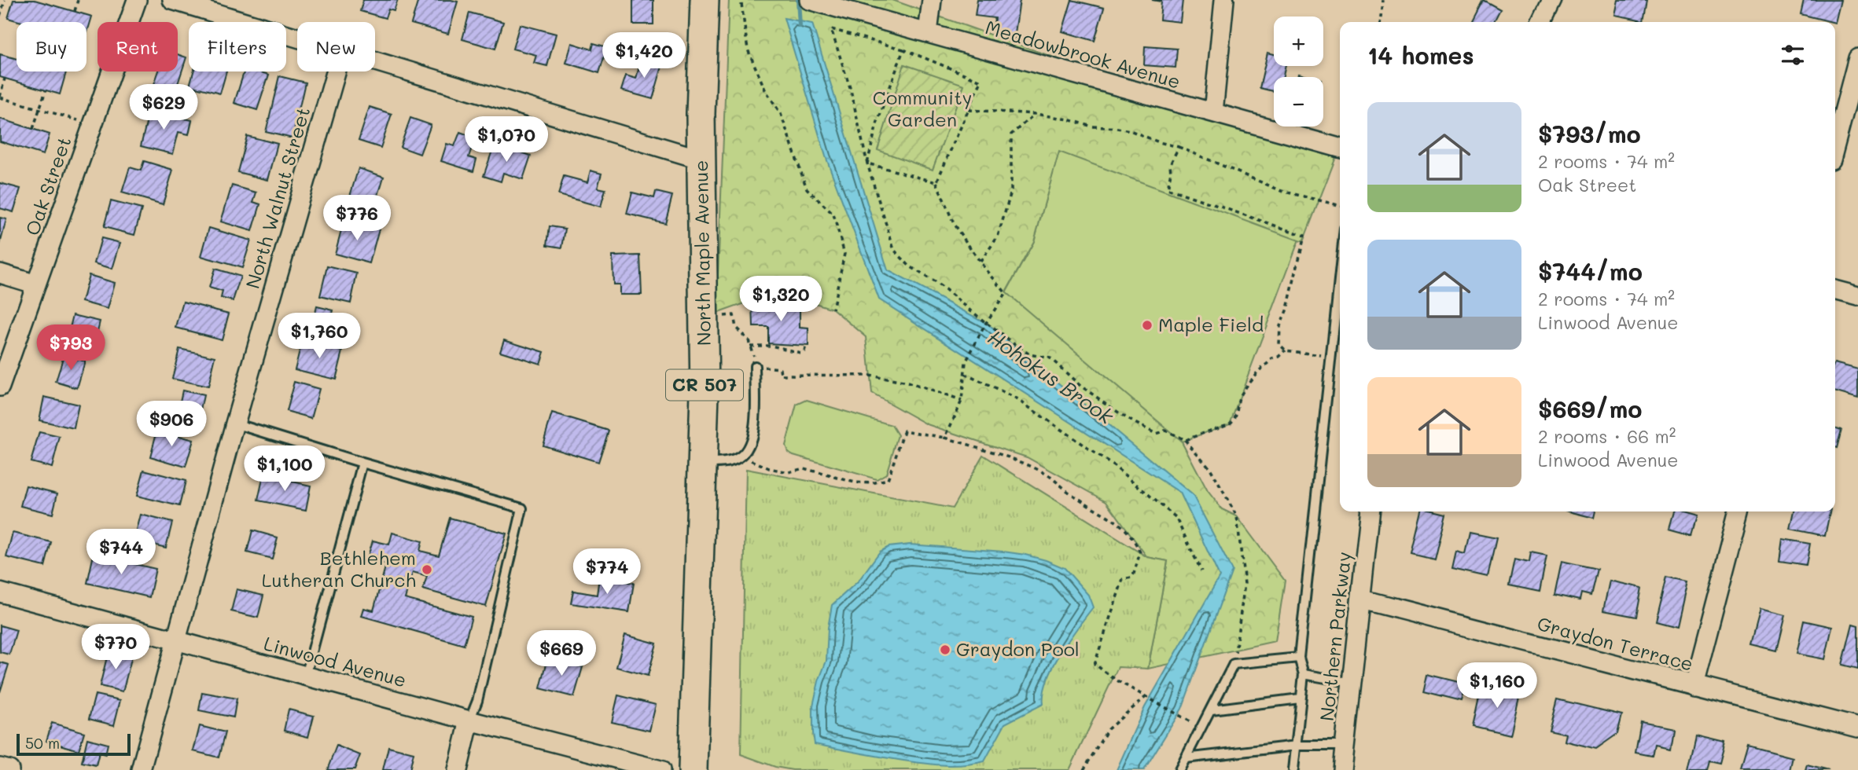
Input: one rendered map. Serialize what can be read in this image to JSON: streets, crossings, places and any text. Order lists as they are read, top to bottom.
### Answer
{
  "streets": {
    "main road": ["North Maple Avenue", "CR 507"],
    "street": [
      "Meadowbrook Avenue",
      "Oak Street",
      "North Walnut Street",
      "Northern Parkway",
      "Graydon Terrace",
      "Linwood Avenue"
    ]
  },
  "crossings": [
    ["North Walnut Street", "Linwood Avenue"],
    ["Northern Parkway", "Graydon Terrace"]
  ],
  "water": ["Hohokus Brook"],
  "parks": ["Community Garden"],
  "places": ["Maple Field", "Bethlehem Lutheran Church", "Graydon Pool"],
  "scale_bar": "50 m",
  "page": {
    "map_buttons": ["+", "−"],
    "chip": [
      "Buy",
      "Rent",
      "Filters",
      "New"
    ],
    "heading": "14 homes",
    "price": [
      "$1,420",
      "$629",
      "$1,070",
      "$776",
      "$1,320",
      "$1,760",
      "$793",
      "$906",
      "$1,100",
      "$744",
      "$774",
      "$770",
      "$669",
      "$1,160"
    ],
    "list": [
      {
        "name": "$793/mo",
        "note": "2 rooms · 74 m² · Oak Street"
      },
      {
        "name": "$744/mo",
        "note": "2 rooms · 74 m² · Linwood Avenue"
      },
      {
        "name": "$669/mo",
        "note": "2 rooms · 66 m² · Linwood Avenue"
      }
    ],
    "scale": "50 m"
  }
}
